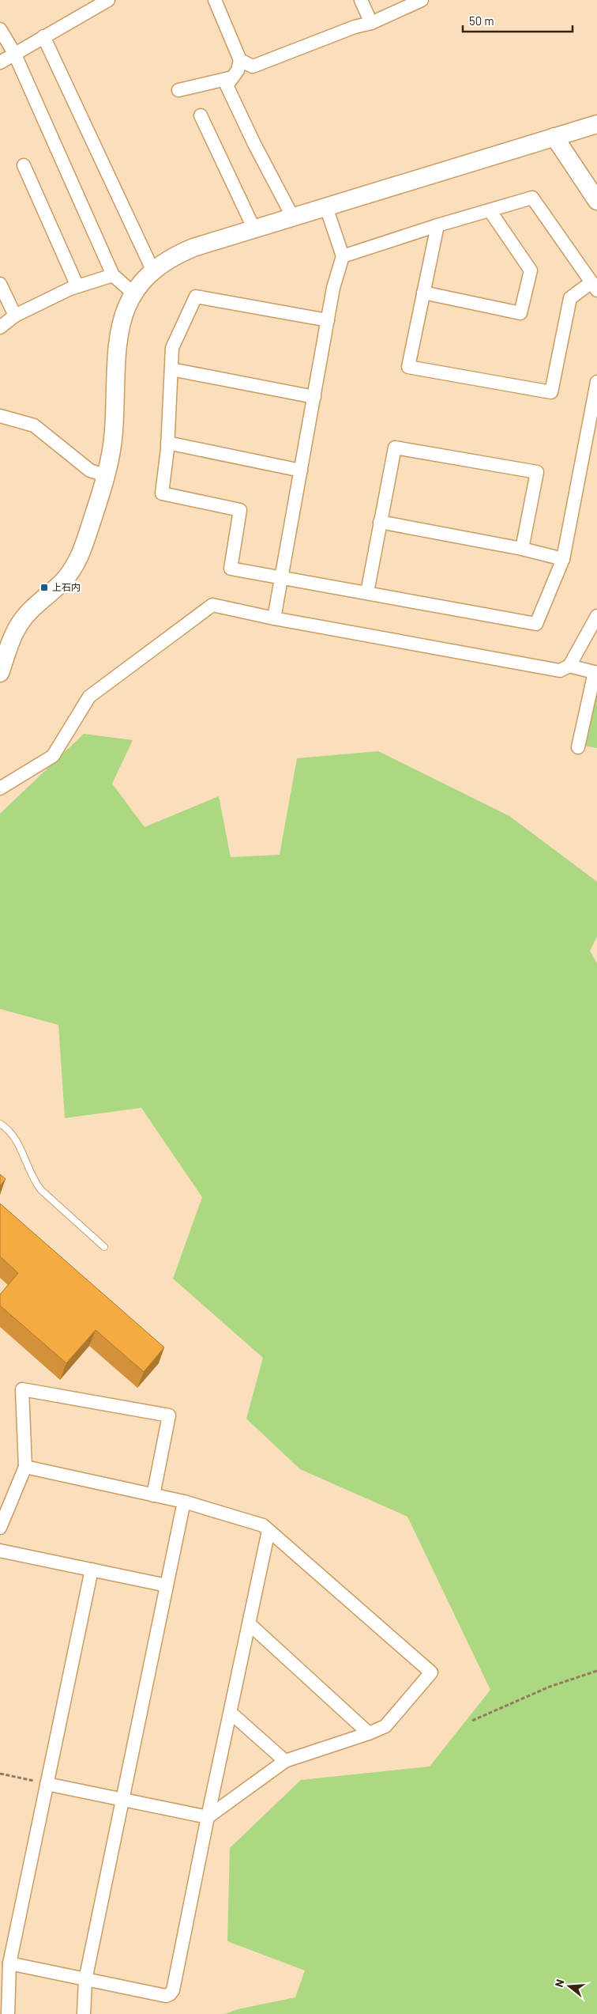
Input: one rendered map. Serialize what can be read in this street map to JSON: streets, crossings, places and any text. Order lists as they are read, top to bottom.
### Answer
{
  "places": {
    "transit": ["上石内"]
  },
  "scale_bar": "50 m",
  "north": "left"
}
